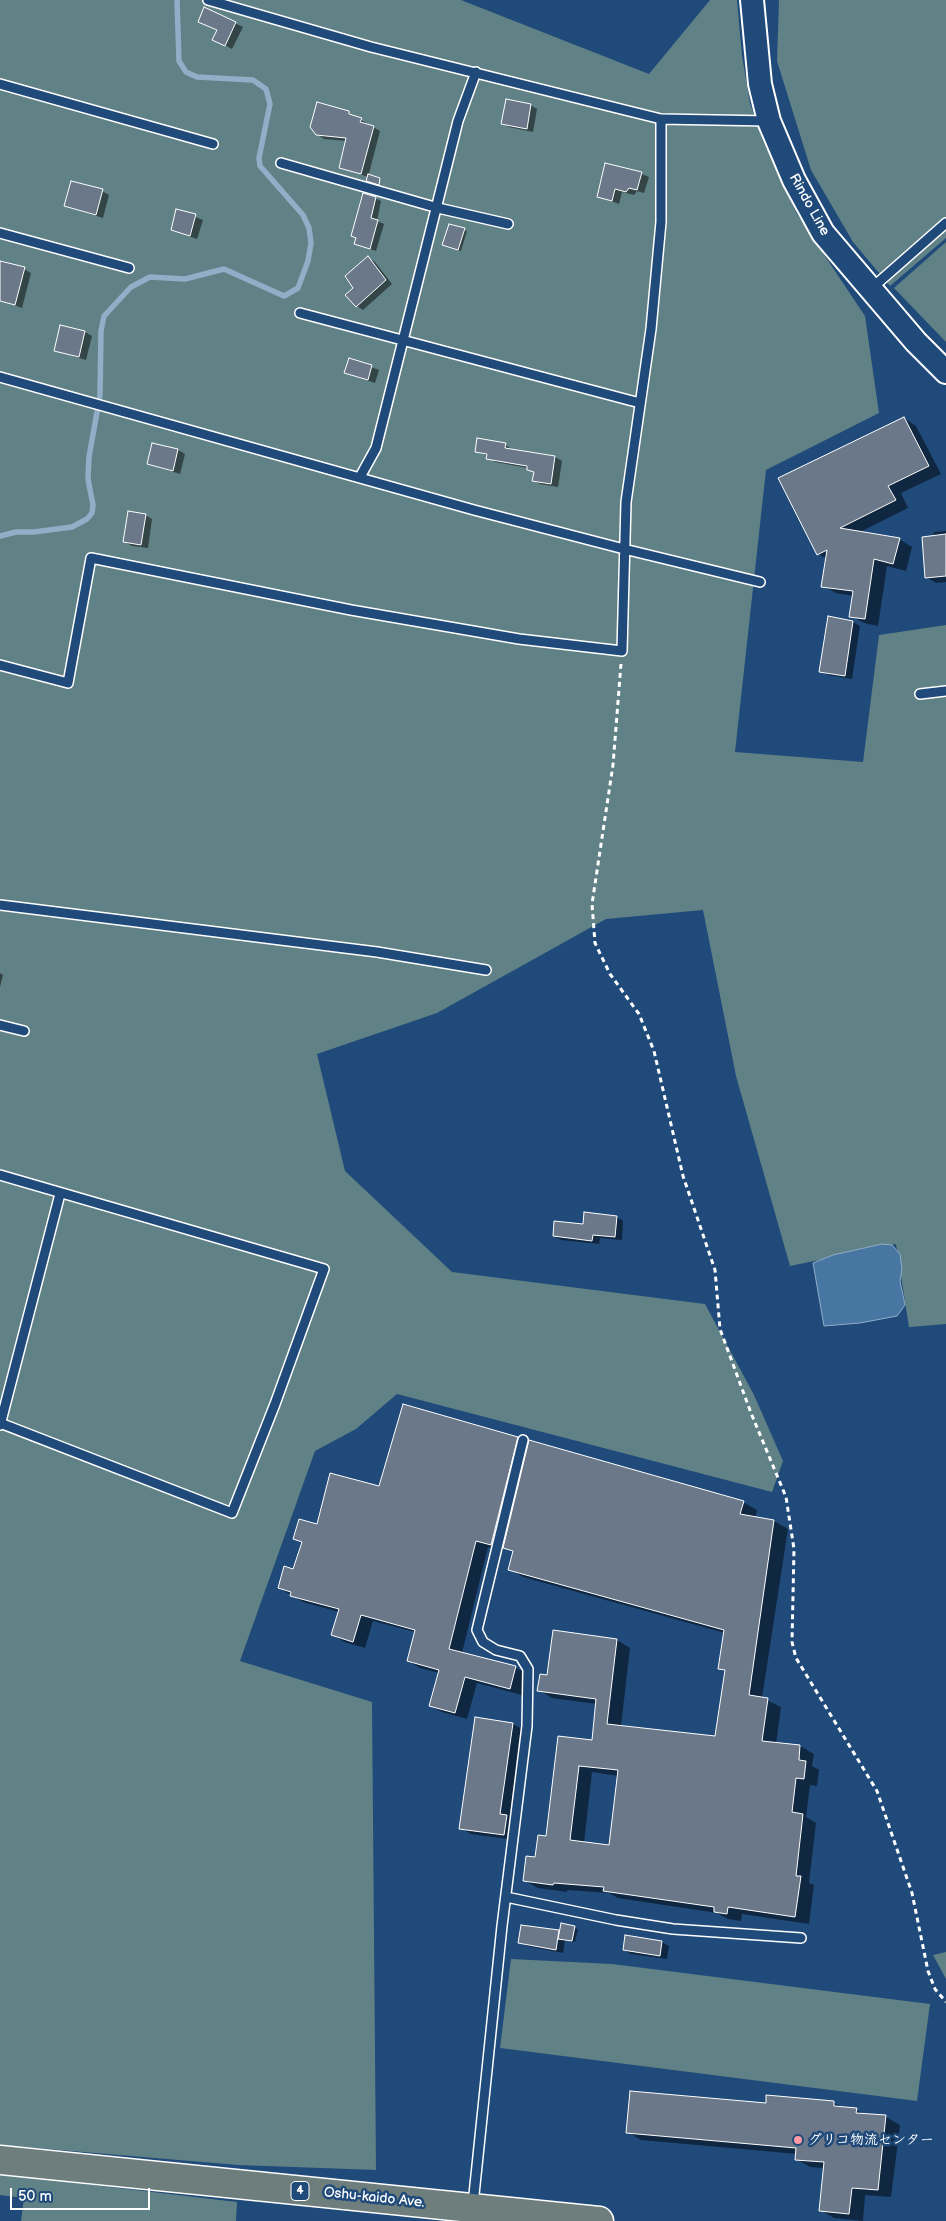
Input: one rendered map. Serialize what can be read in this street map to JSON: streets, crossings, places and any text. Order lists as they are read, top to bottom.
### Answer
{
  "streets": {
    "highway": ["4", "Oshu-kaido Ave."],
    "street": ["Rindo Line"]
  },
  "places": ["グリコ物流センター"],
  "scale_bar": "50 m"
}
